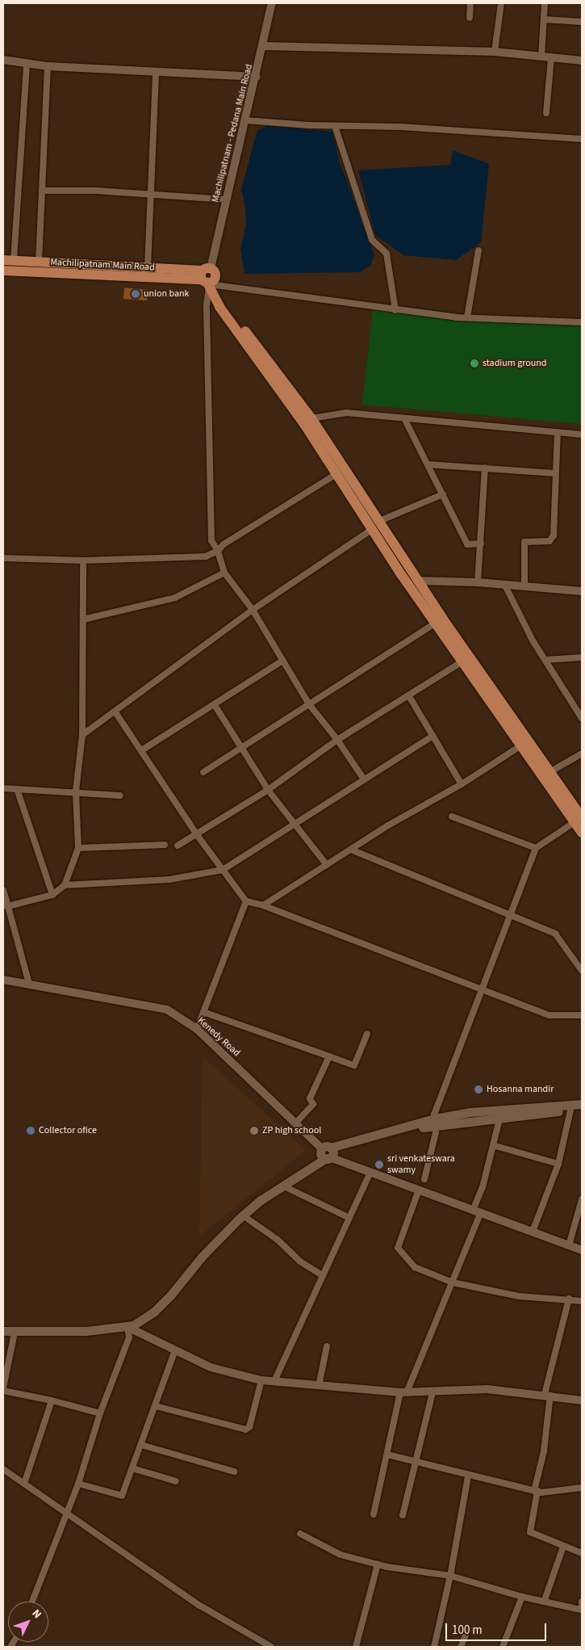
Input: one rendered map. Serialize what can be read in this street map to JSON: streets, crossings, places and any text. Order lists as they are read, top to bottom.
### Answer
{
  "streets": {
    "main road": ["Machilipatnam Main Road"],
    "street": ["Machilipatnam - Pedana Main Road", "Kenedy Road"]
  },
  "crossings": [
    ["Machilipatnam - Pedana Main Road", "Machilipatnam Main Road"]
  ],
  "places": [
    "union bank",
    "stadium ground",
    "Hosanna mandir",
    "Collector ofice",
    "ZP high school",
    "sri venkateswara swamy"
  ],
  "scale_bar": "100 m",
  "north": "top right"
}
